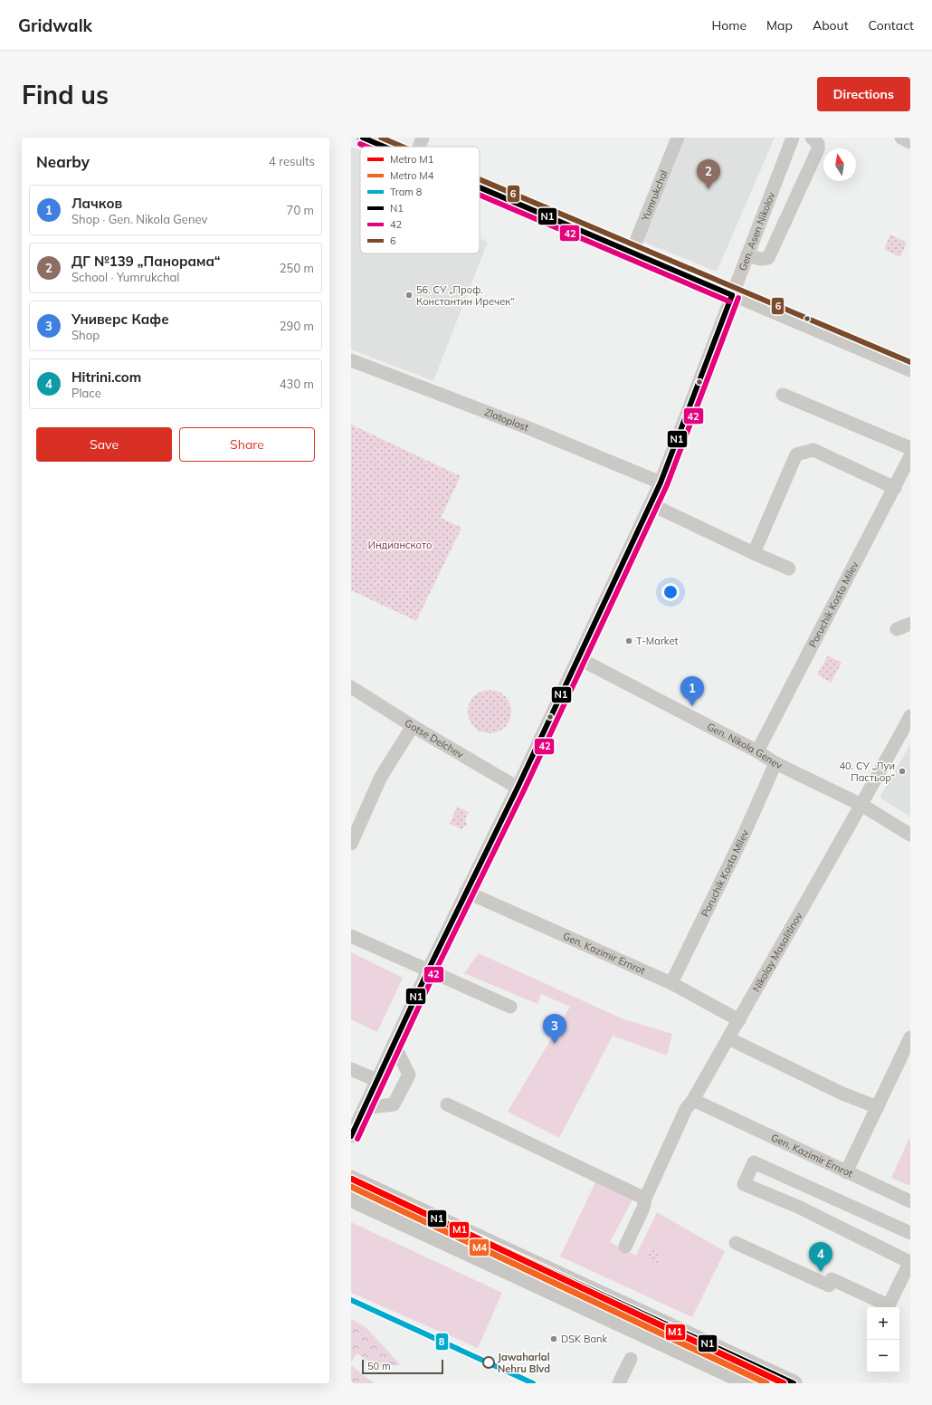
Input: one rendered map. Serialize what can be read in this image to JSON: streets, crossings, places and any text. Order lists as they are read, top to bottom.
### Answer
{
  "streets": {
    "street": [
      "Yumrukchal",
      "Gen. Asen Nikolov",
      "Zlatoplast",
      "Poruchik Kosta Milev",
      "Gotse Delchev",
      "Gen. Nikola Genev",
      "Nikolay Masalitinov",
      "Gen. Kazimir Ernrot"
    ]
  },
  "crossings": [
    ["Gen. Asen Nikolov", "Zlatoplast"],
    ["Gen. Asen Nikolov", "Gotse Delchev"],
    ["Gen. Asen Nikolov", "Gen. Nikola Genev"],
    ["Gen. Asen Nikolov", "Gen. Kazimir Ernrot"],
    ["Poruchik Kosta Milev", "Gen. Nikola Genev"],
    ["Poruchik Kosta Milev", "Gen. Kazimir Ernrot"],
    ["Gen. Nikola Genev", "Nikolay Masalitinov"],
    ["Nikolay Masalitinov", "Gen. Kazimir Ernrot"]
  ],
  "parks": ["Индианското"],
  "places": [
    "56. СУ „Проф. Константин Иречек“",
    "T-Market",
    "40. СУ „Луи Пастьор“",
    "DSK Bank",
    "Jawaharlal Nehru Blvd"
  ],
  "lines": [
    "transit line N1",
    "transit line 6",
    "transit line 42",
    "metro line M1",
    "metro line M4",
    "tram line 8"
  ],
  "legend": [
    "Metro M1",
    "Metro M4",
    "Tram 8",
    "N1",
    "42",
    "6"
  ],
  "scale_bar": "50 m",
  "north": "top",
  "page": {
    "header": "Gridwalk",
    "nav": [
      "Home",
      "Map",
      "About",
      "Contact"
    ],
    "buttons": [
      "Directions",
      ["Save", "Share"]
    ],
    "title": "Find us",
    "heading": ["Nearby", "4 results"],
    "pins": [
      "2",
      "1",
      "3",
      "4"
    ],
    "list": [
      {
        "mark": "1",
        "name": "Лачков",
        "note": "Shop · Gen. Nikola Genev",
        "value": "70 m"
      },
      {
        "mark": "2",
        "name": "ДГ №139 „Панорама“",
        "note": "School · Yumrukchal",
        "value": "250 m"
      },
      {
        "mark": "3",
        "name": "Универс Кафе",
        "note": "Shop",
        "value": "290 m"
      },
      {
        "mark": "4",
        "name": "Hitrini.com",
        "note": "Place",
        "value": "430 m"
      }
    ],
    "map_buttons": ["+", "−"],
    "scale": "50 m"
  }
}
